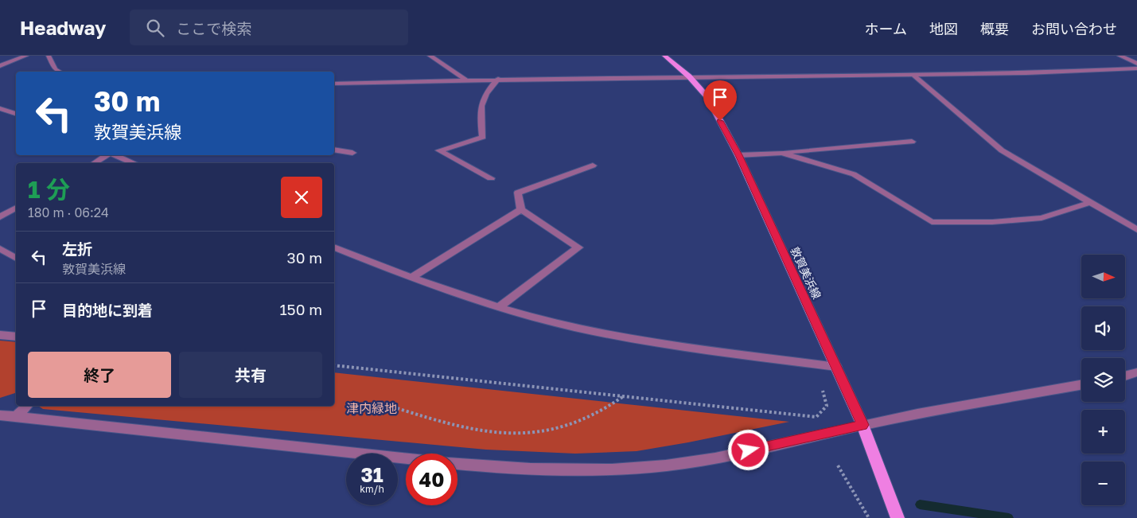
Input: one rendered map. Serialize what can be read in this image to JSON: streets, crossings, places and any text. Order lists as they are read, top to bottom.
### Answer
{
  "streets": {
    "main road": ["敦賀美浜線"]
  },
  "parks": ["津内緑地"],
  "north": "right",
  "page": {
    "header": "Headway",
    "search": "ここで検索",
    "nav": [
      "ホーム",
      "地図",
      "概要",
      "お問い合わせ"
    ],
    "turn": ["30 m", "敦賀美浜線"],
    "heading": ["1 分", "180 m · 06:24"],
    "list": [
      {
        "name": "左折",
        "note": "敦賀美浜線",
        "value": "30 m"
      },
      {
        "name": "目的地に到着",
        "value": "150 m"
      }
    ],
    "map_buttons": ["+", "−"],
    "buttons": ["終了", "共有"],
    "speed": "31 km/h",
    "limit": "40"
  }
}
